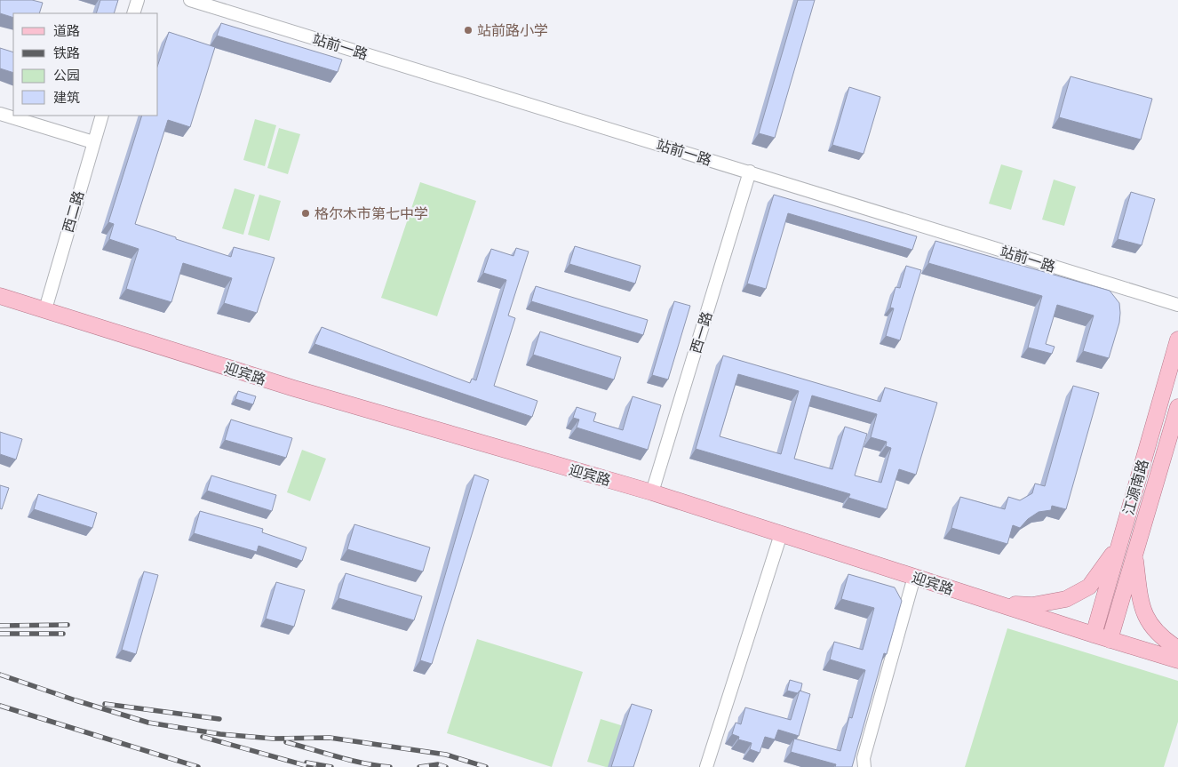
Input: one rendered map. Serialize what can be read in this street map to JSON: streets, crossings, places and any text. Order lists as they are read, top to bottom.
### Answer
{
  "streets": {
    "main road": ["迎宾路", "江源南路"],
    "street": ["站前一路", "西二路", "西一路"]
  },
  "crossings": [
    ["站前一路", "西一路"],
    ["西二路", "迎宾路"],
    ["西一路", "迎宾路"],
    ["迎宾路", "江源南路"]
  ],
  "places": ["站前路小学", "格尔木市第七中学"],
  "legend": [
    "道路",
    "铁路",
    "公园",
    "建筑"
  ]
}
